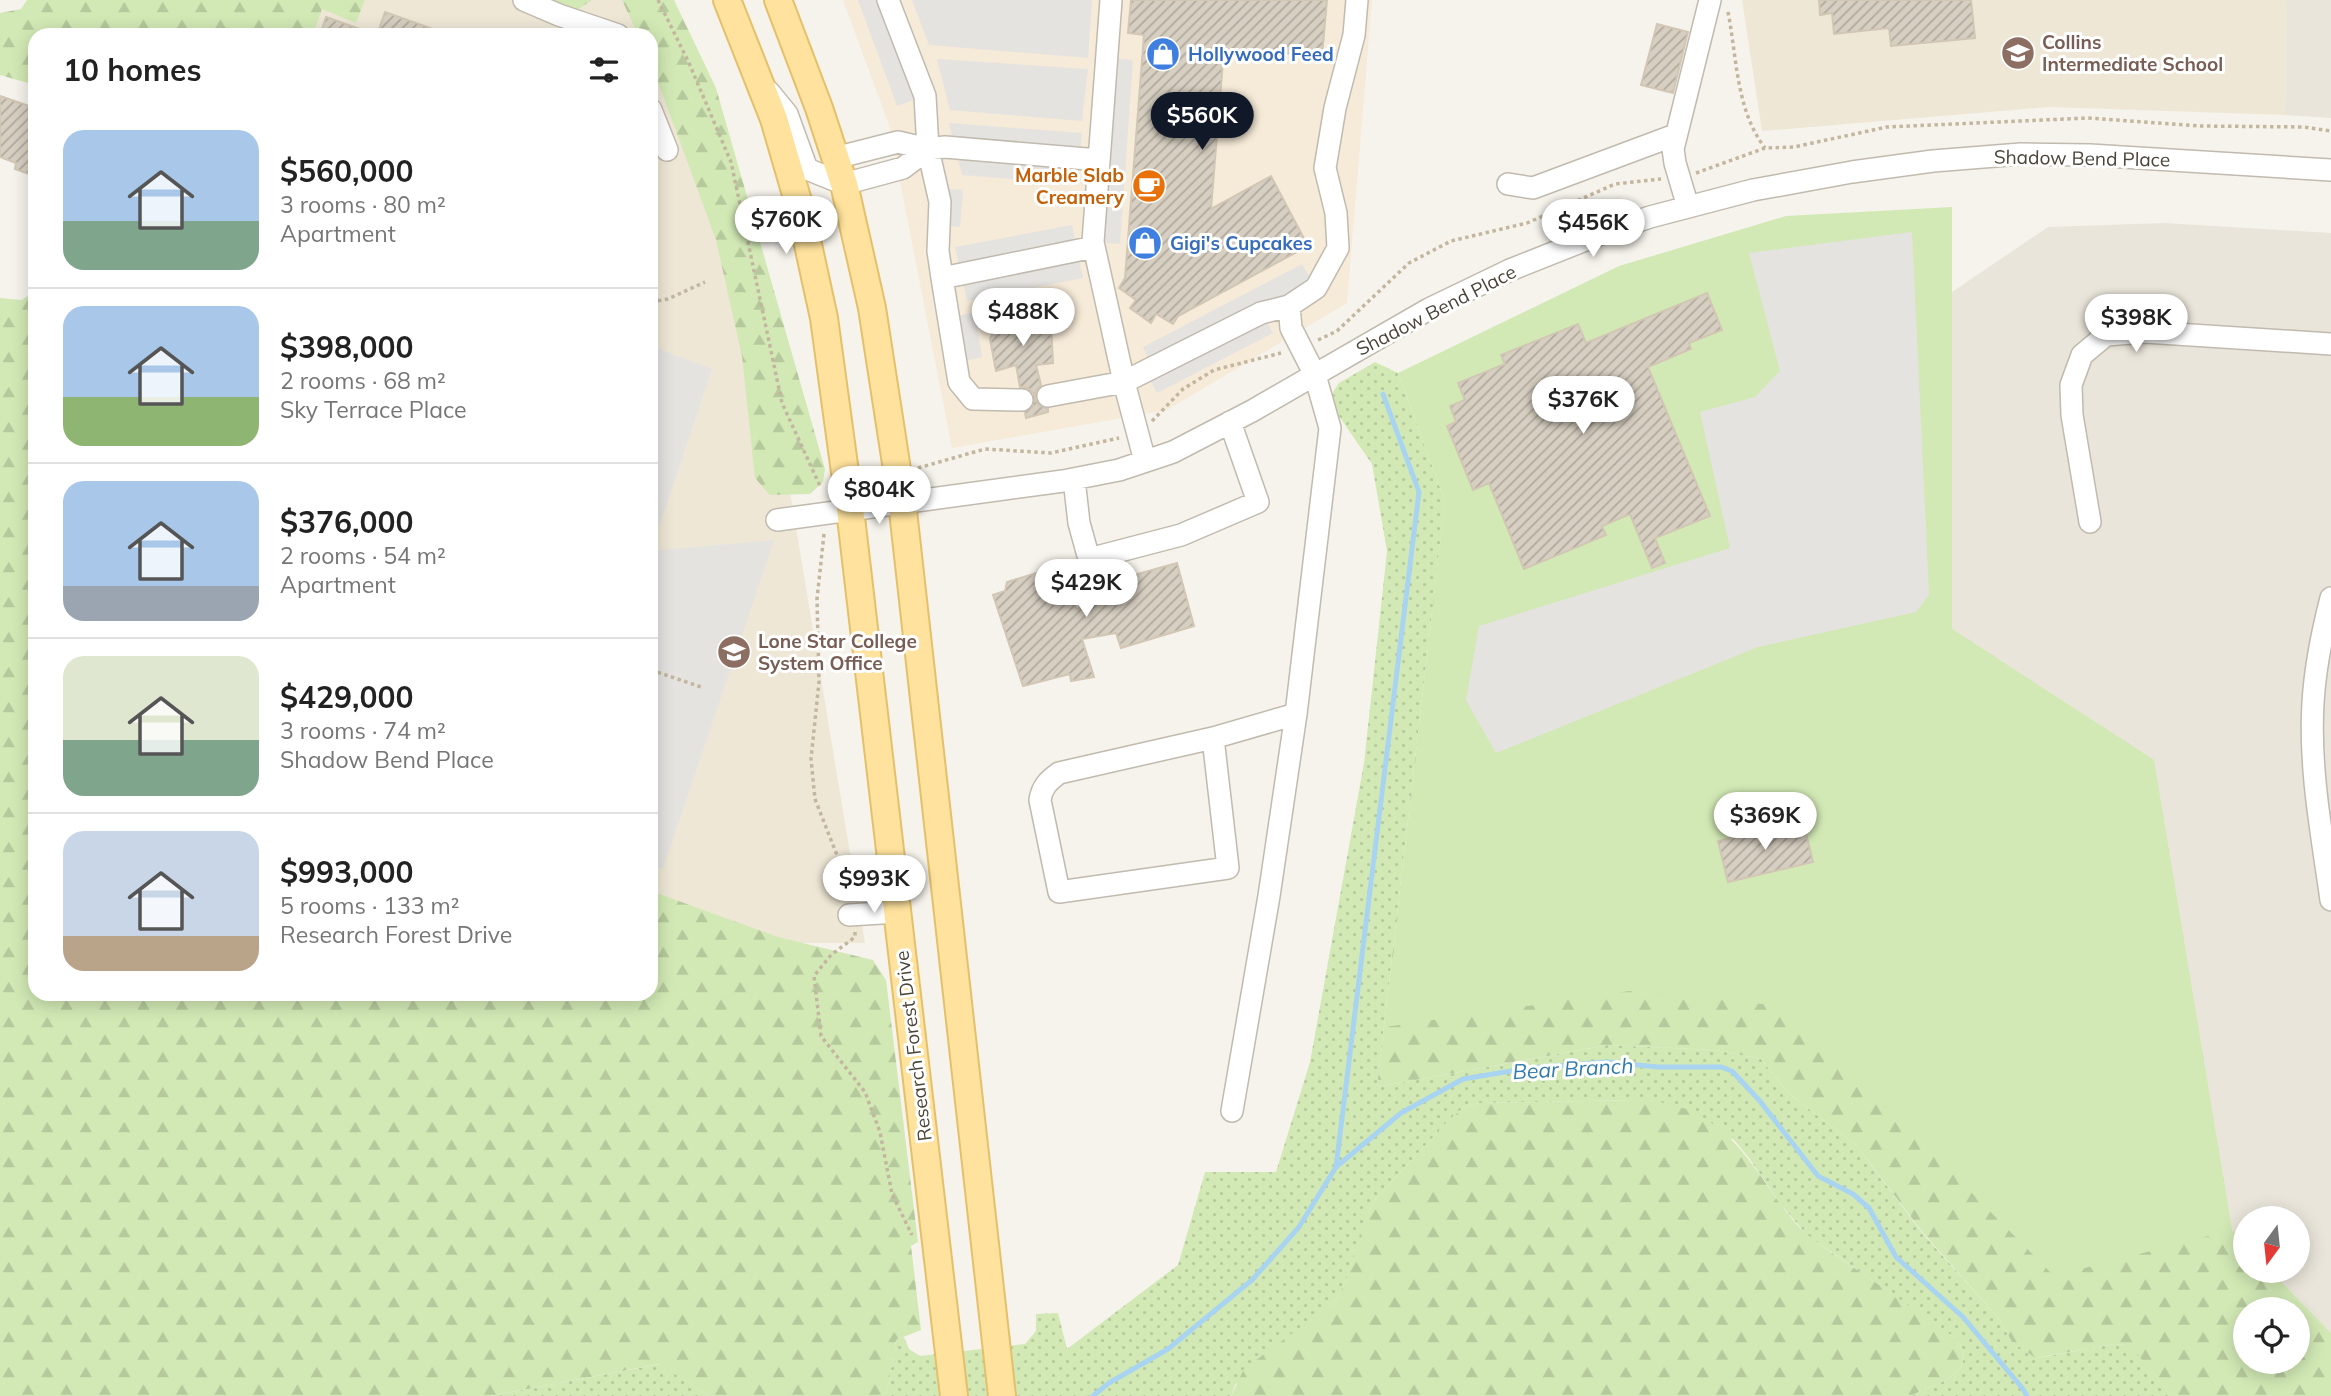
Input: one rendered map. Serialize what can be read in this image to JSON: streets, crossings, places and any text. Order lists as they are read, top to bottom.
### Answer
{
  "streets": {
    "main road": ["Research Forest Drive"],
    "street": ["Shadow Bend Place"]
  },
  "crossings": [
    ["Shadow Bend Place", "Research Forest Drive"]
  ],
  "water": ["Bear Branch"],
  "places": {
    "school or university": ["Collins Intermediate School", "Lone Star College System Office"],
    "shop": ["Hollywood Feed", "Gigi's Cupcakes"],
    "cafe": ["Marble Slab Creamery"]
  },
  "north": "bottom",
  "page": {
    "heading": "10 homes",
    "price": [
      "$560K",
      "$760K",
      "$456K",
      "$488K",
      "$398K",
      "$376K",
      "$804K",
      "$429K",
      "$369K",
      "$993K"
    ],
    "list": [
      {
        "name": "$560,000",
        "note": "3 rooms · 80 m² · Apartment"
      },
      {
        "name": "$398,000",
        "note": "2 rooms · 68 m² · Sky Terrace Place"
      },
      {
        "name": "$376,000",
        "note": "2 rooms · 54 m² · Apartment"
      },
      {
        "name": "$429,000",
        "note": "3 rooms · 74 m² · Shadow Bend Place"
      },
      {
        "name": "$993,000",
        "note": "5 rooms · 133 m² · Research Forest Drive"
      }
    ]
  }
}
